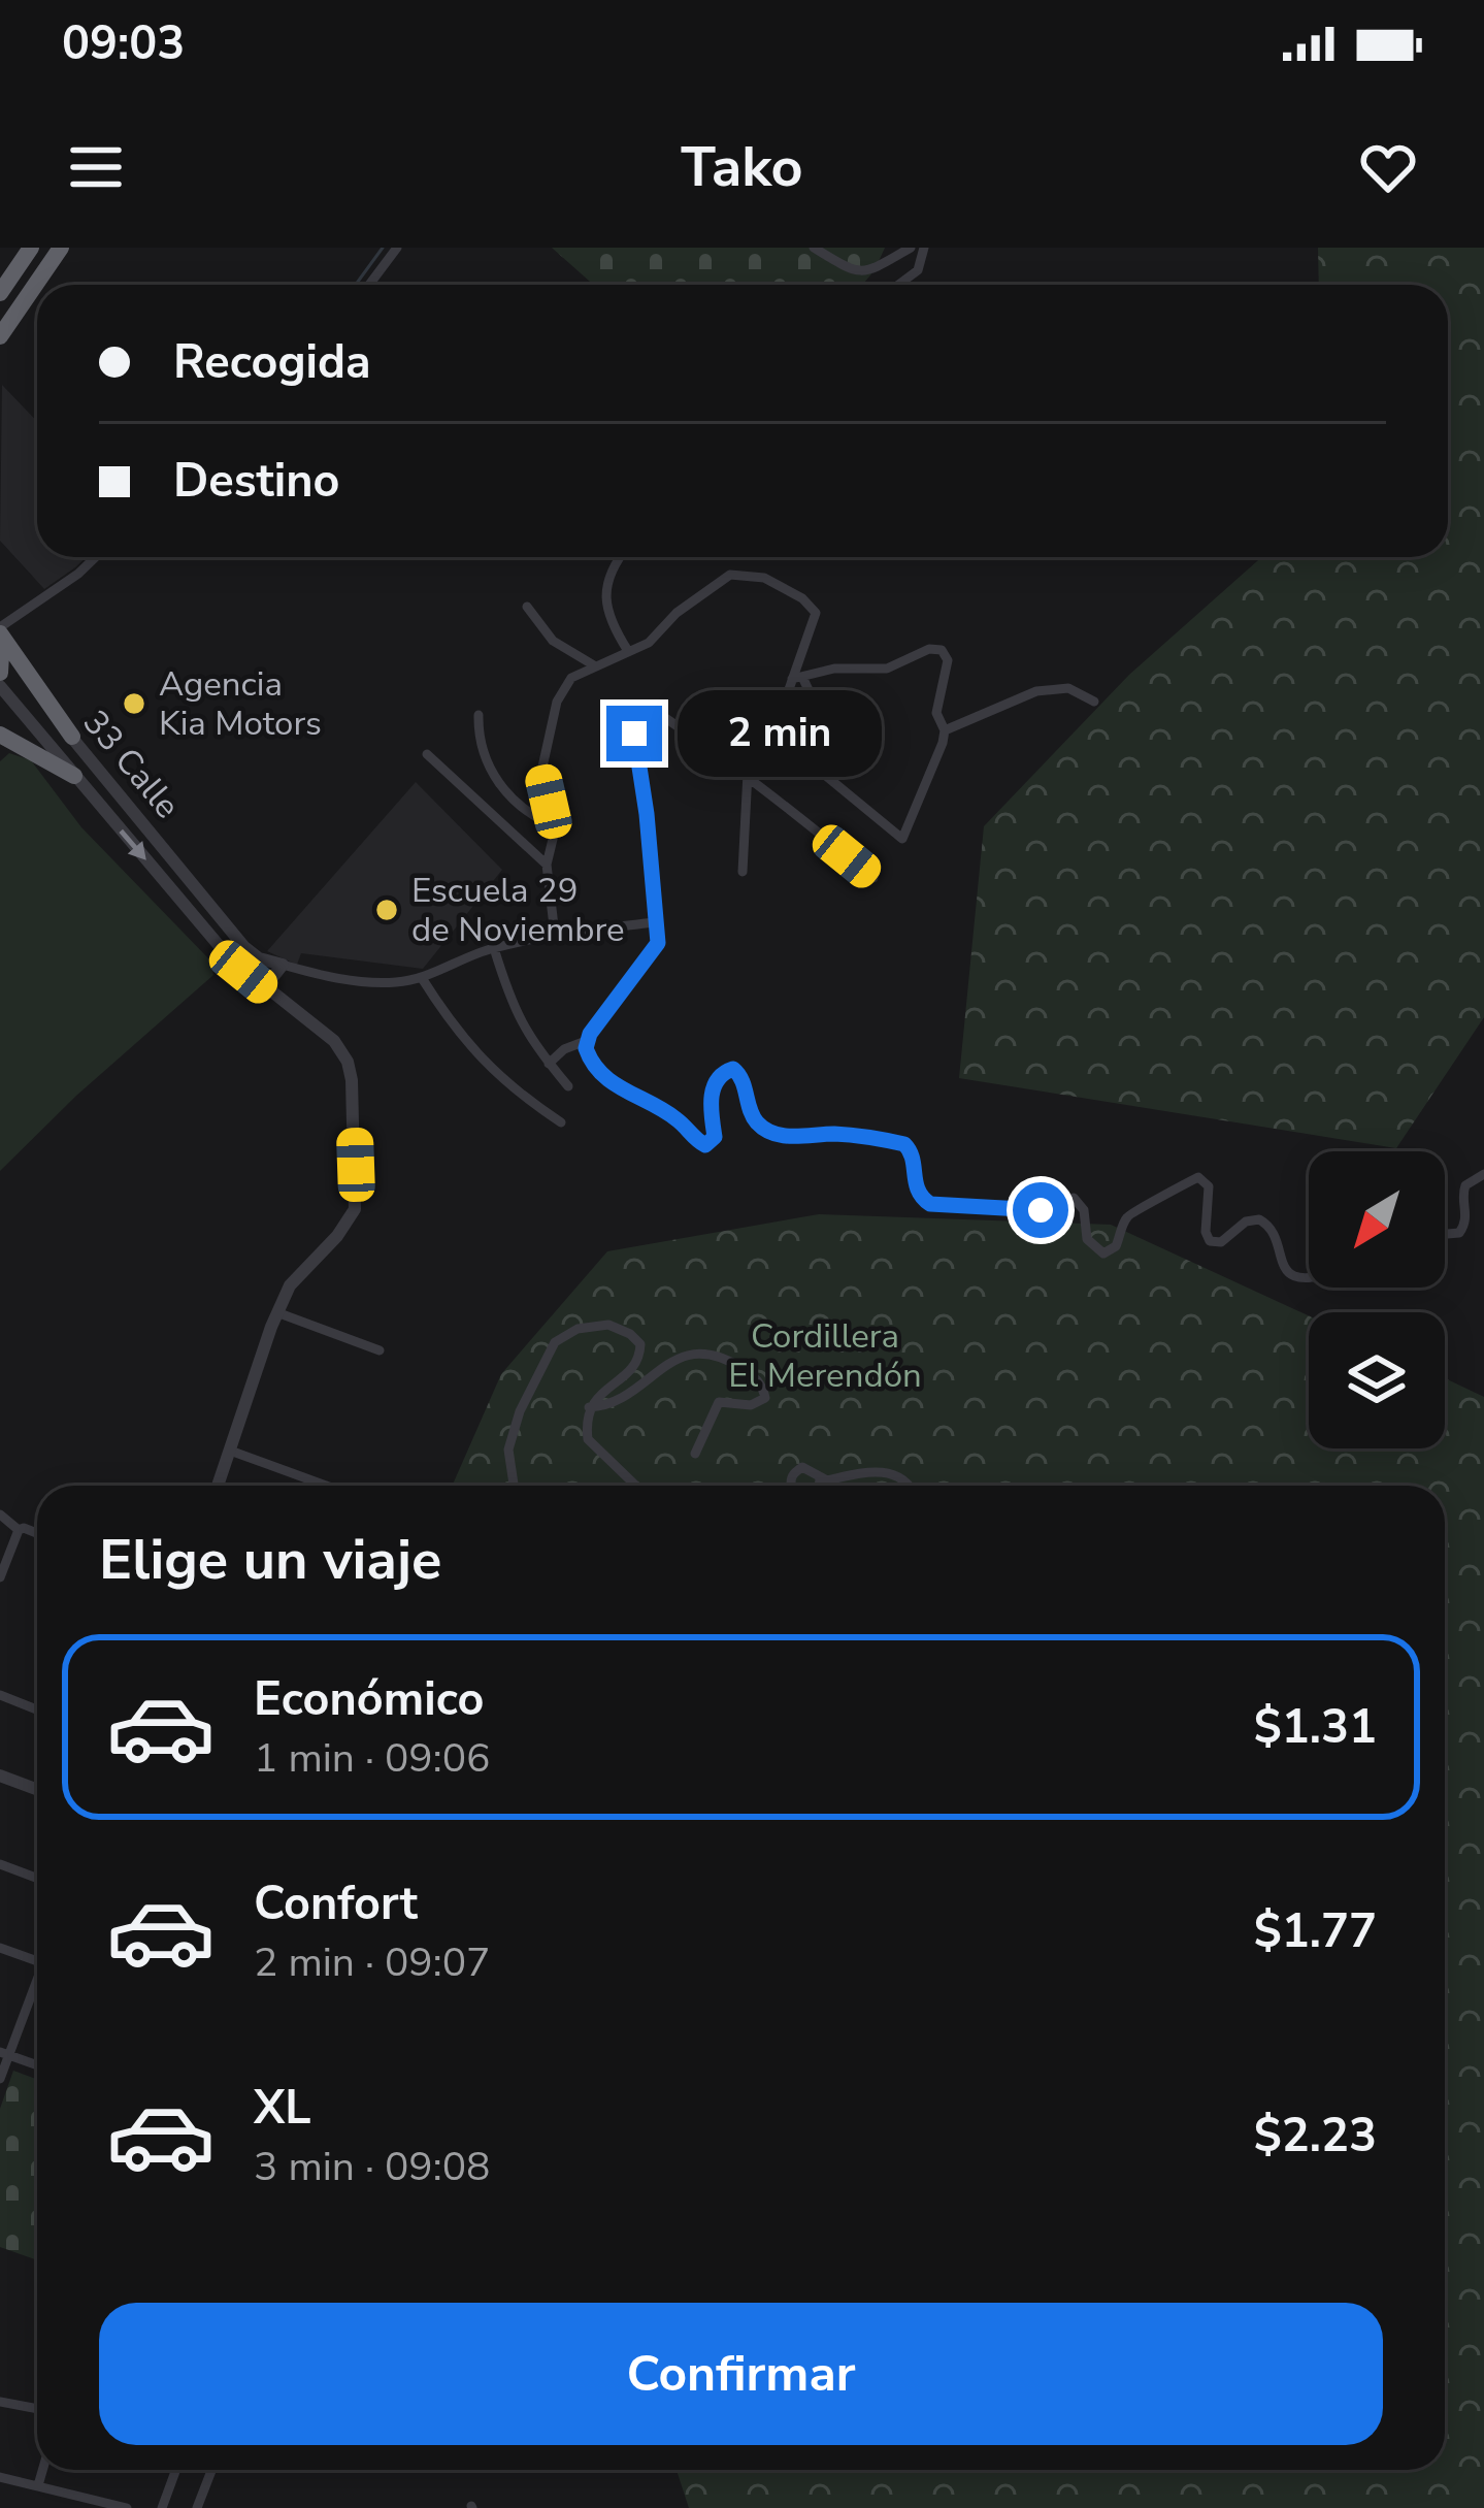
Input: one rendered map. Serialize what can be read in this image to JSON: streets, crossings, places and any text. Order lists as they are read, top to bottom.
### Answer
{
  "streets": {
    "street": ["33 Calle"]
  },
  "parks": ["Cordillera El Merendón"],
  "places": ["Agencia Kia Motors", "Escuela 29 de Noviembre"],
  "north": "bottom left",
  "page": {
    "status": "09:03",
    "header": "Tako",
    "banner": ["Recogida", "Destino"],
    "bubble": "2 min",
    "heading": "Elige un viaje",
    "list": [
      {
        "name": "Económico",
        "note": "1 min · 09:06",
        "value": "$1.31"
      },
      {
        "name": "Confort",
        "note": "2 min · 09:07",
        "value": "$1.77"
      },
      {
        "name": "XL",
        "note": "3 min · 09:08",
        "value": "$2.23"
      }
    ],
    "buttons": "Confirmar"
  }
}
